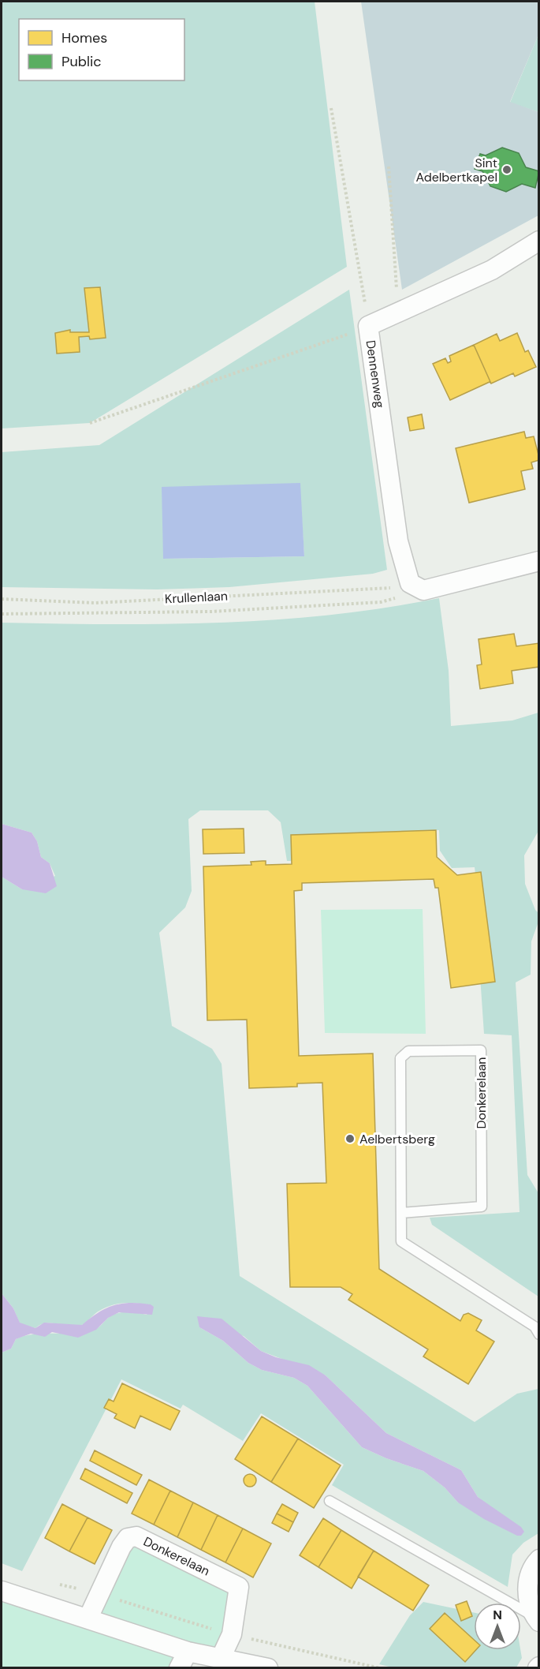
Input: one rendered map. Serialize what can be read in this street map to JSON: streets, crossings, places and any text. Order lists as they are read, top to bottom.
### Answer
{
  "streets": {
    "street": ["Dennenweg", "Donkerelaan"],
    "path": ["Krullenlaan"]
  },
  "places": ["Sint Adelbertkapel", "Aelbertsberg"],
  "legend": ["Homes", "Public"],
  "north": "top"
}
